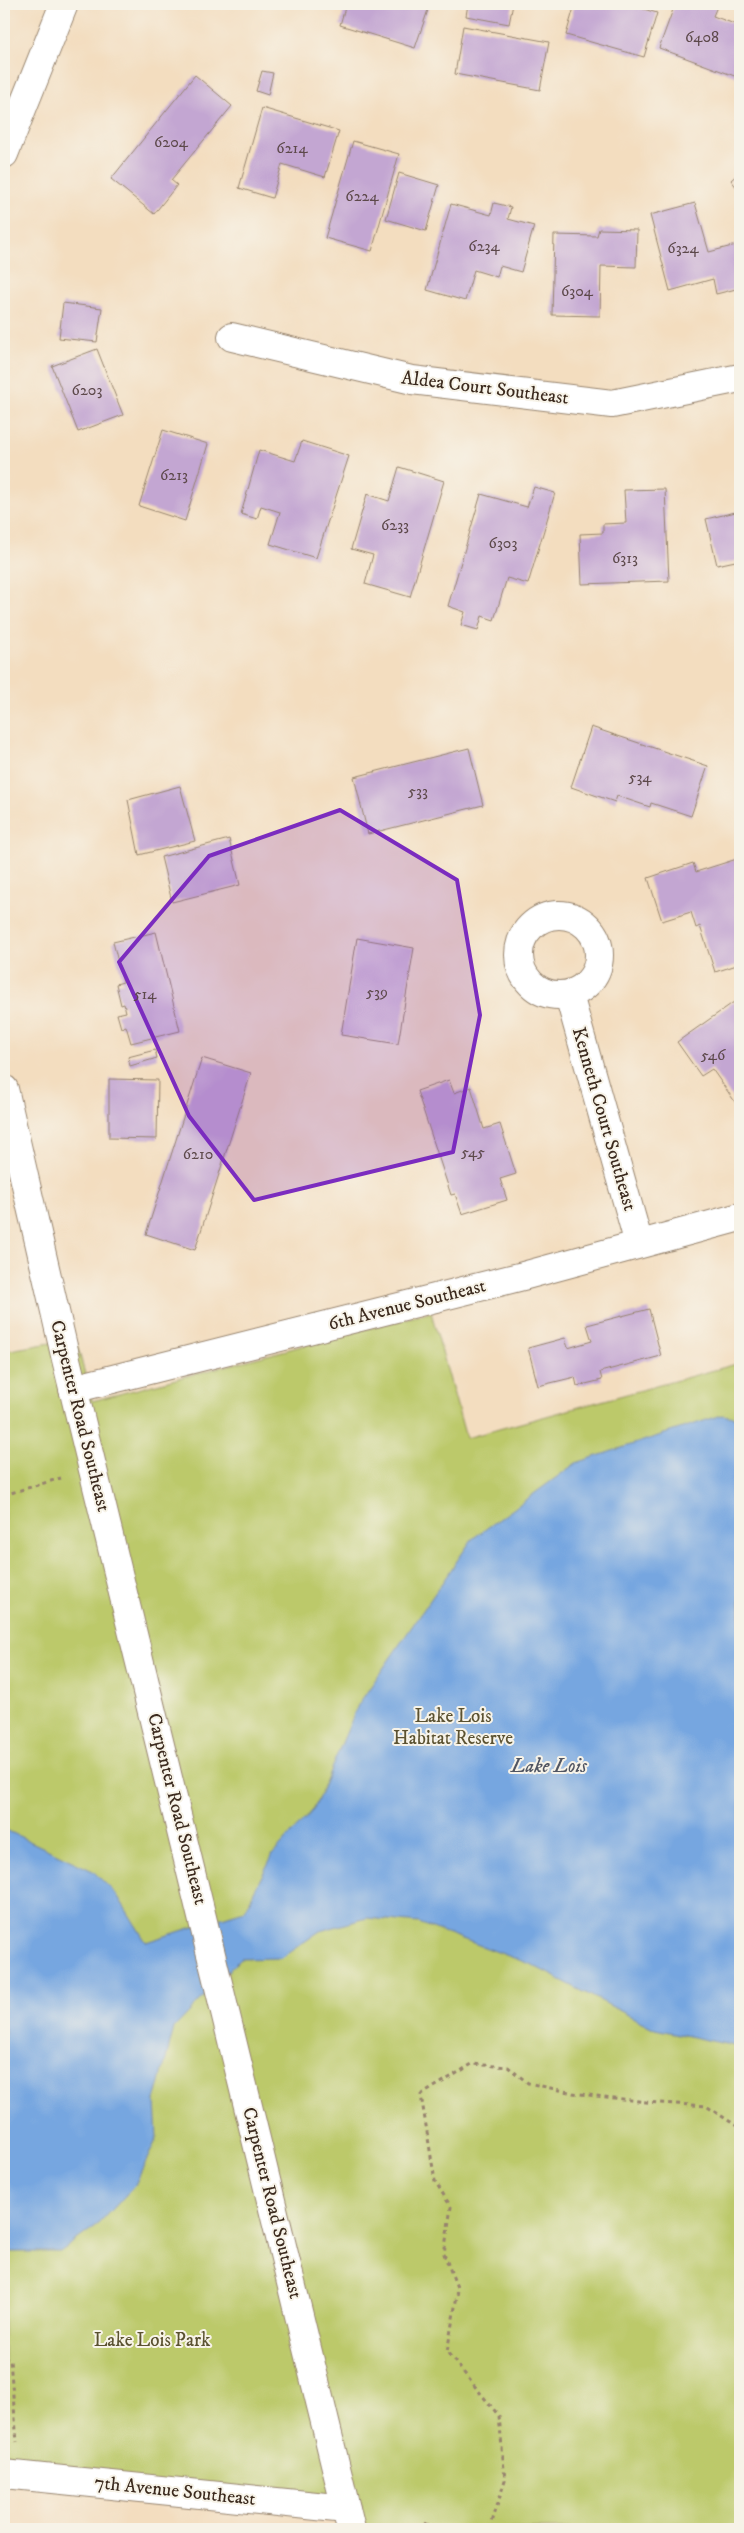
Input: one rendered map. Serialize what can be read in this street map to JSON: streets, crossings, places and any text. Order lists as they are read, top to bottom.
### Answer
{
  "streets": {
    "street": [
      "Aldea Court Southeast",
      "Kenneth Court Southeast",
      "6th Avenue Southeast",
      "Carpenter Road Southeast",
      "7th Avenue Southeast"
    ]
  },
  "crossings": [
    ["Kenneth Court Southeast", "6th Avenue Southeast"],
    ["6th Avenue Southeast", "Carpenter Road Southeast"],
    ["Carpenter Road Southeast", "7th Avenue Southeast"]
  ],
  "water": ["Lake Lois"],
  "parks": ["Lake Lois Habitat Reserve", "Lake Lois Park"],
  "house_numbers": [
    "6408",
    "6204",
    "6214",
    "6224",
    "6234",
    "6324",
    "6304",
    "6203",
    "6213",
    "6233",
    "6303",
    "6313",
    "534",
    "533",
    "539",
    "514",
    "546",
    "545",
    "6210"
  ]
}
